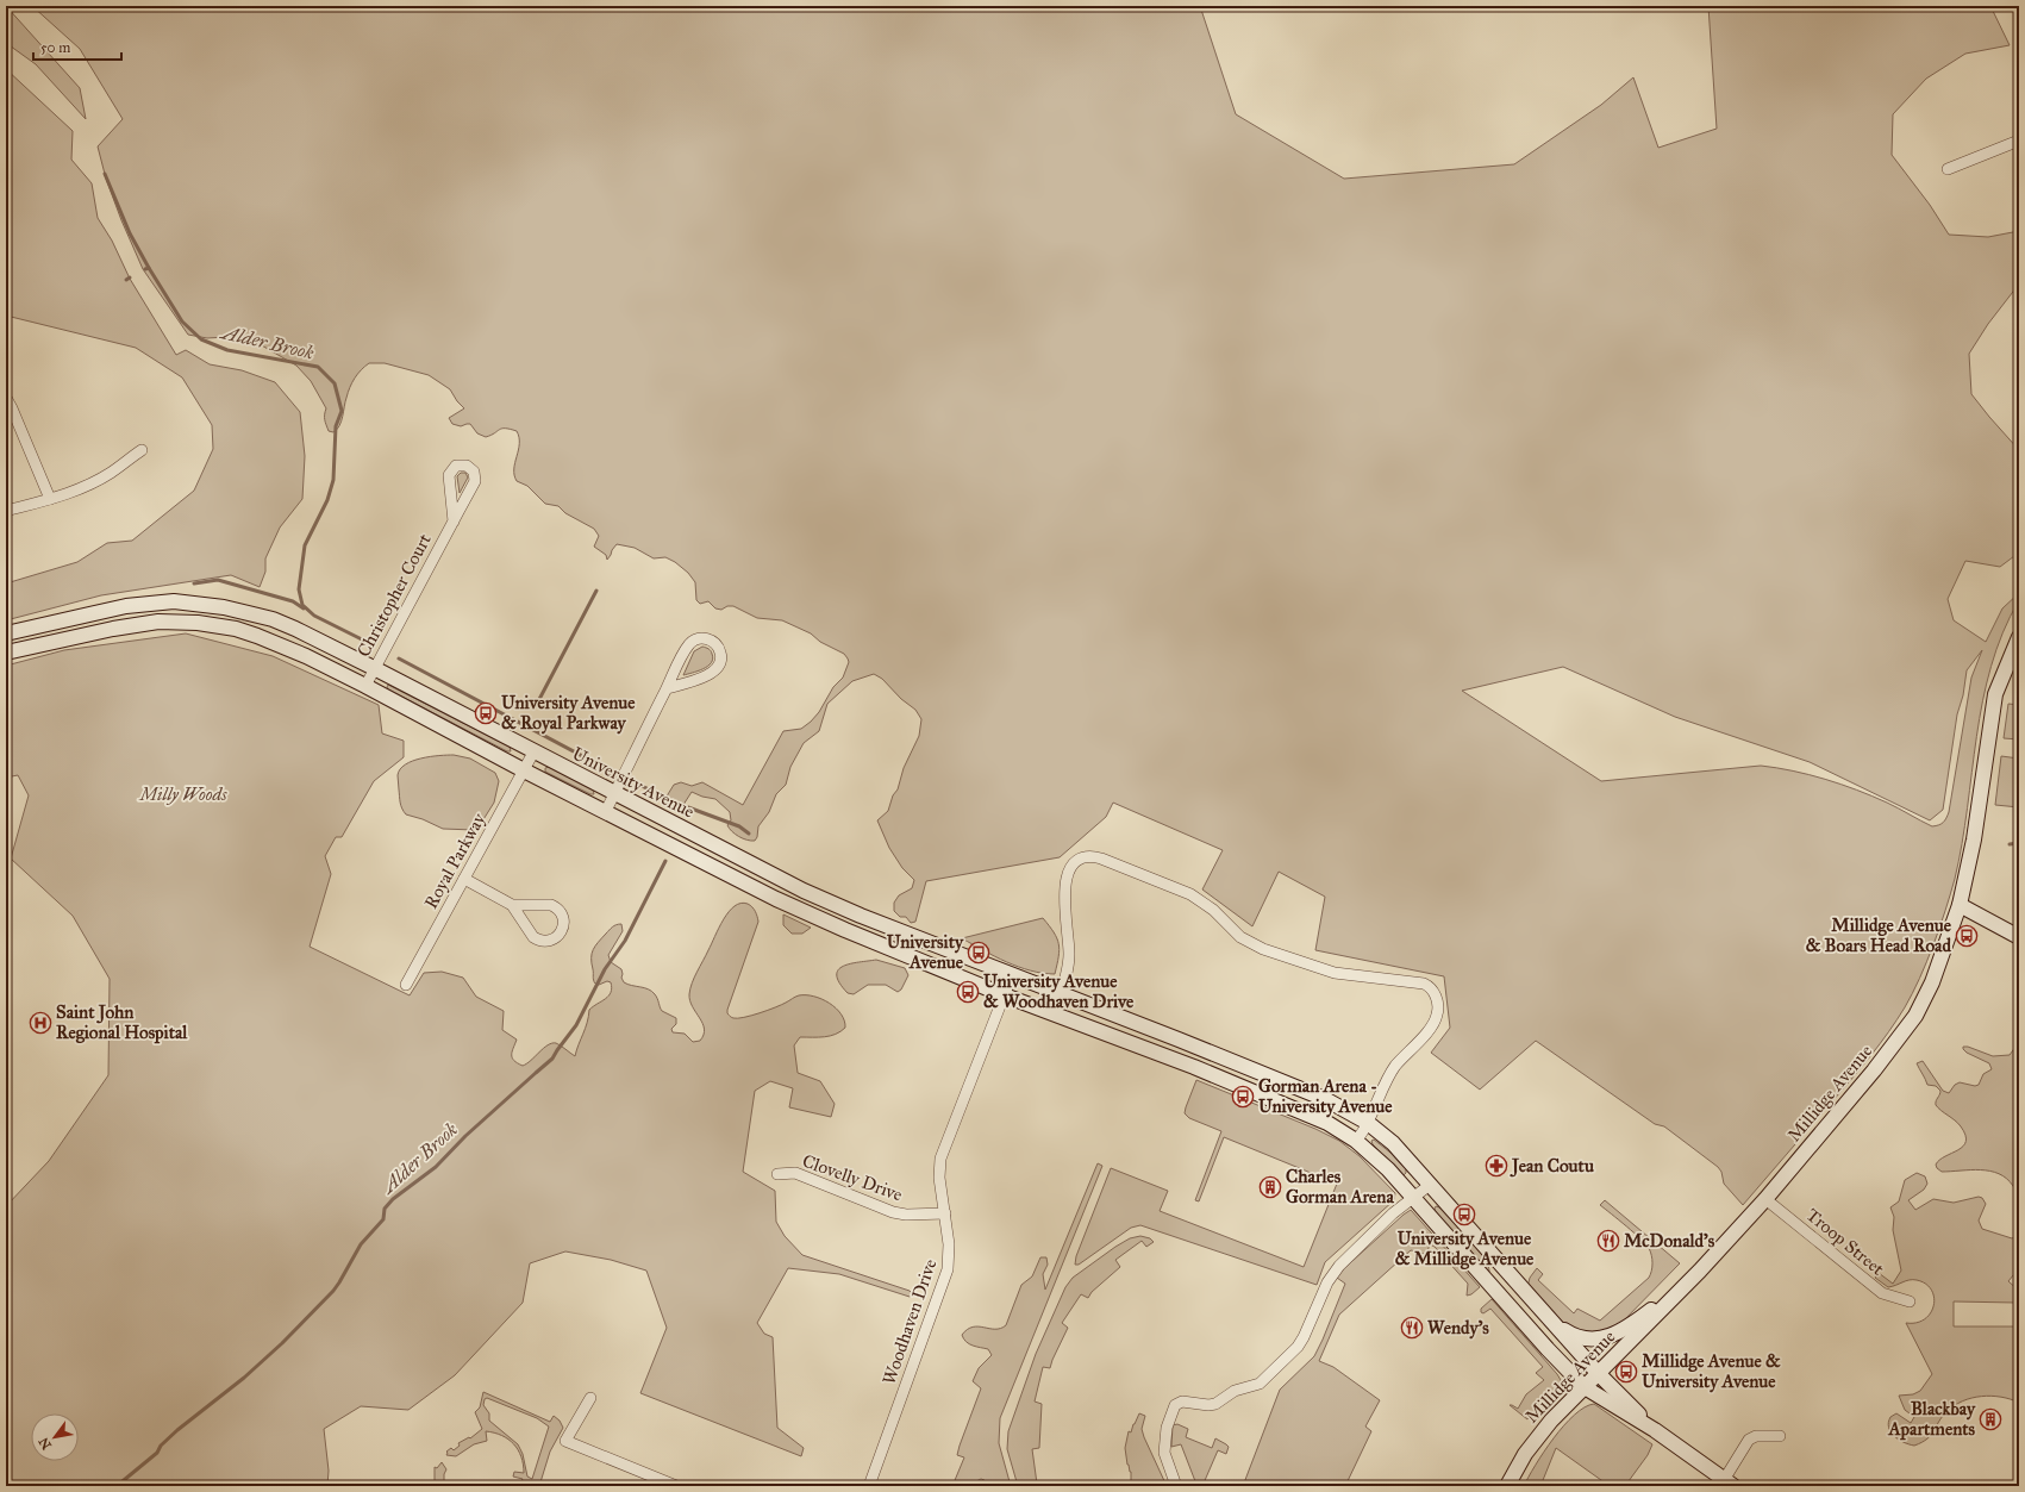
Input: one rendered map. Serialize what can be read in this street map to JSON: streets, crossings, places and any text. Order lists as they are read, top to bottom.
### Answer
{
  "streets": {
    "main road": ["University Avenue", "Millidge Avenue"],
    "street": [
      "Christopher Court",
      "Royal Parkway",
      "Clovelly Drive",
      "Troop Street",
      "Woodhaven Drive"
    ]
  },
  "crossings": [
    ["Christopher Court", "University Avenue"],
    ["University Avenue", "Royal Parkway"],
    ["University Avenue", "Millidge Avenue"],
    ["University Avenue", "Woodhaven Drive"],
    ["Millidge Avenue", "Troop Street"],
    ["Clovelly Drive", "Woodhaven Drive"]
  ],
  "water": ["Alder Brook"],
  "parks": ["Milly Woods"],
  "places": {
    "bus stop": [
      "University Avenue & Royal Parkway",
      "Millidge Avenue & Boars Head Road",
      "University Avenue",
      "University Avenue & Woodhaven Drive",
      "Gorman Arena - University Avenue",
      "University Avenue & Millidge Avenue",
      "Millidge Avenue & University Avenue"
    ],
    "hospital": ["Saint John Regional Hospital"],
    "pharmacy": ["Jean Coutu"],
    "building": ["Charles Gorman Arena", "Blackbay Apartments"],
    "restaurant": ["McDonald's", "Wendy's"]
  },
  "scale_bar": "50 m",
  "north": "bottom left"
}
